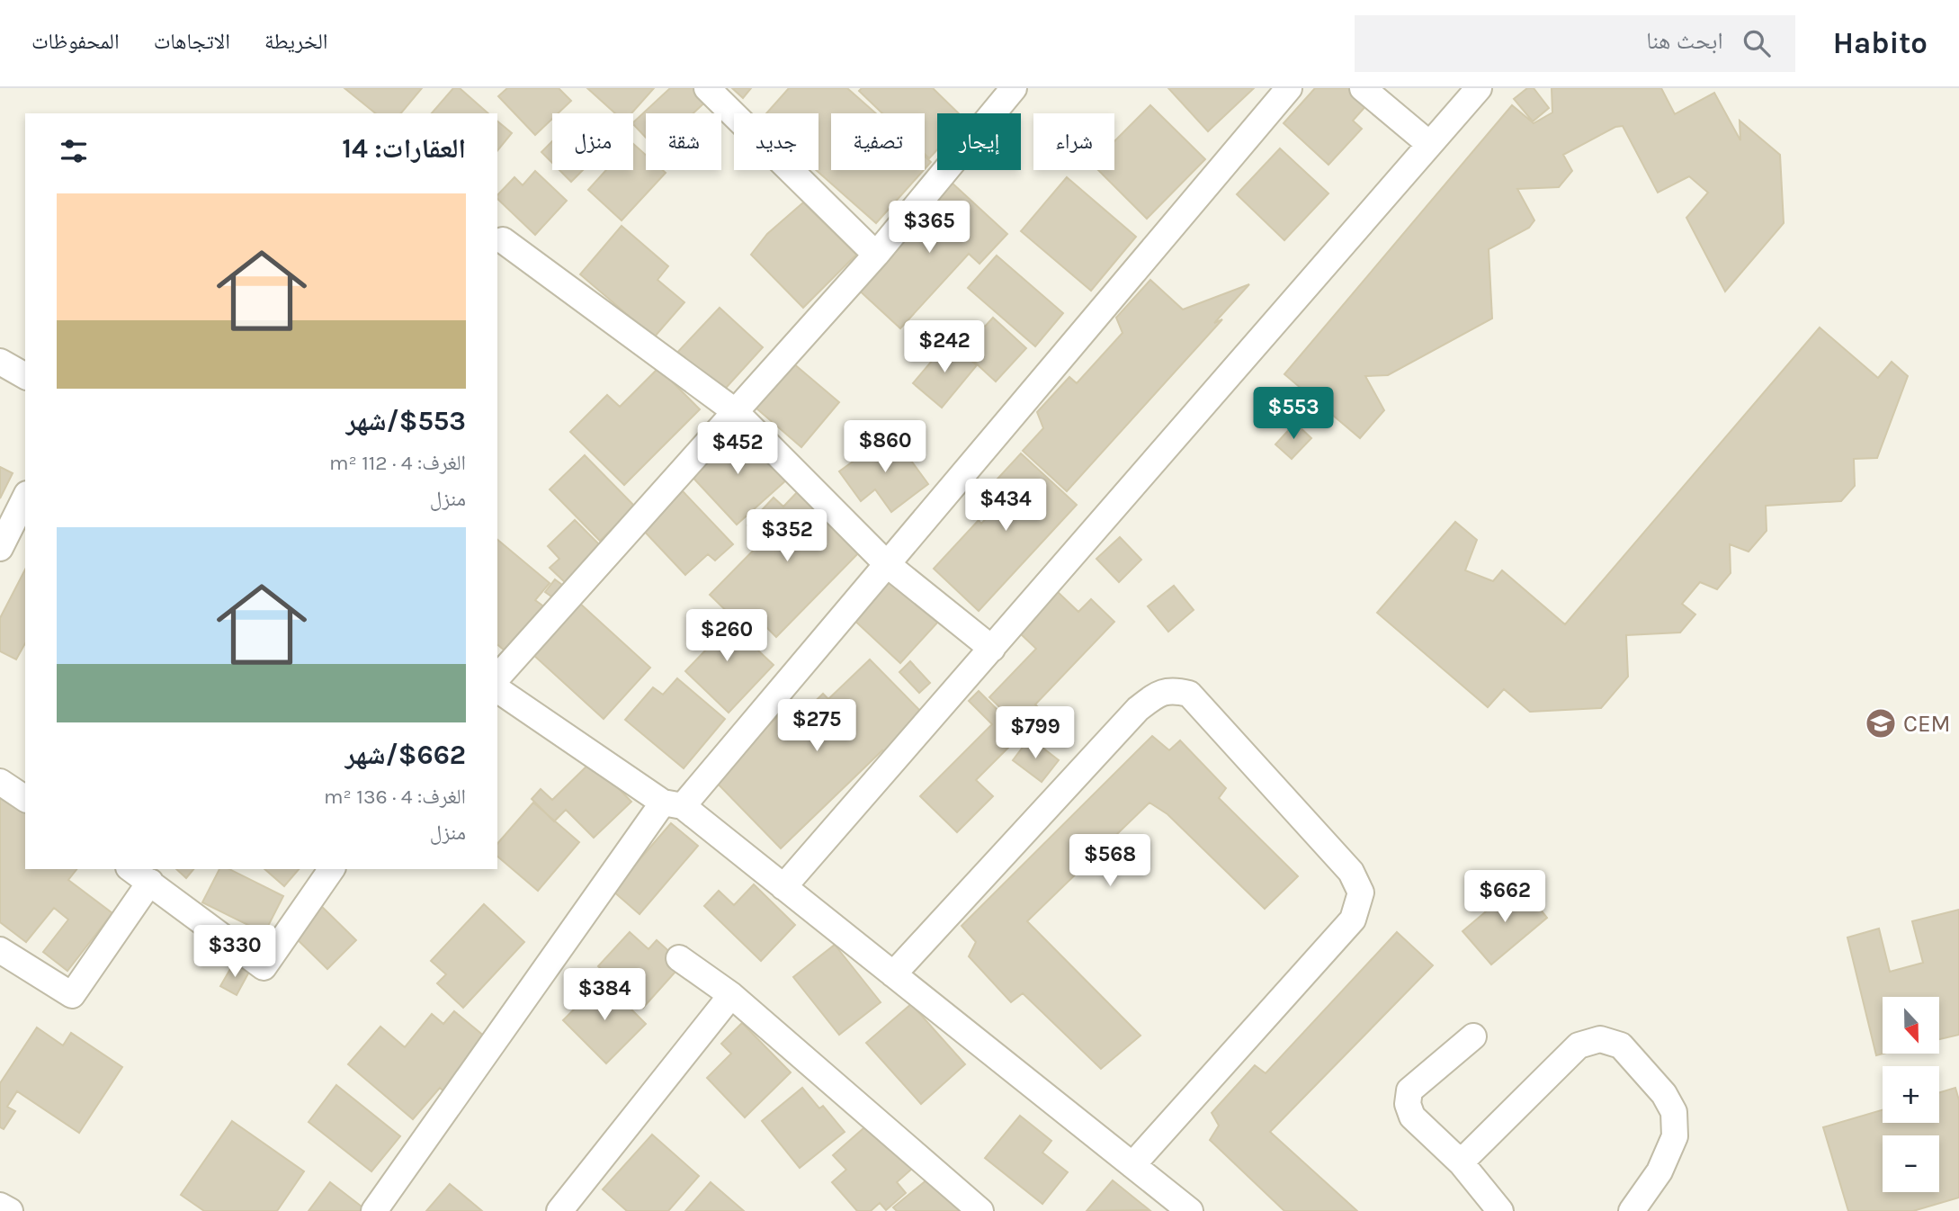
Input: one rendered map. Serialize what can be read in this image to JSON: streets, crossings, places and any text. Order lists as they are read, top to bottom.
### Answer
{
  "places": {
    "school or university": ["CEM"]
  },
  "north": "bottom",
  "page": {
    "header": "Habito",
    "search": "ابحث هنا",
    "nav": ["الخريطة", "الاتجاهات", "المحفوظات"],
    "chip": [
      "شراء",
      "إيجار",
      "تصفية",
      "جديد",
      "شقة",
      "منزل"
    ],
    "heading": "العقارات: 14",
    "list": [
      {
        "name": "$553/شهر",
        "note": "الغرف: 4 · 112 m² · منزل"
      },
      {
        "name": "$662/شهر",
        "note": "الغرف: 4 · 136 m² · منزل"
      }
    ],
    "price": [
      "$365",
      "$242",
      "$553",
      "$860",
      "$452",
      "$434",
      "$352",
      "$260",
      "$275",
      "$799",
      "$568",
      "$662",
      "$330",
      "$384"
    ],
    "map_buttons": ["+", "−"]
  }
}
